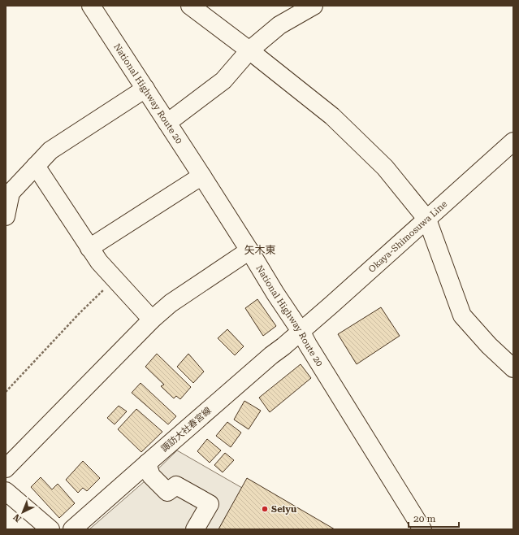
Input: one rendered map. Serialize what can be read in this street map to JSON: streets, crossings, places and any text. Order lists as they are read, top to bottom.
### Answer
{
  "streets": {
    "main road": ["National Highway Route 20", "Okaya-Shimosuwa Line", "諏訪大社春宮線"]
  },
  "crossings": [
    ["National Highway Route 20", "Okaya-Shimosuwa Line"],
    ["National Highway Route 20", "諏訪大社春宮線"],
    ["Okaya-Shimosuwa Line", "諏訪大社春宮線"]
  ],
  "districts": ["矢木東"],
  "places": ["Seiyu"],
  "scale_bar": "20 m",
  "north": "bottom left"
}
